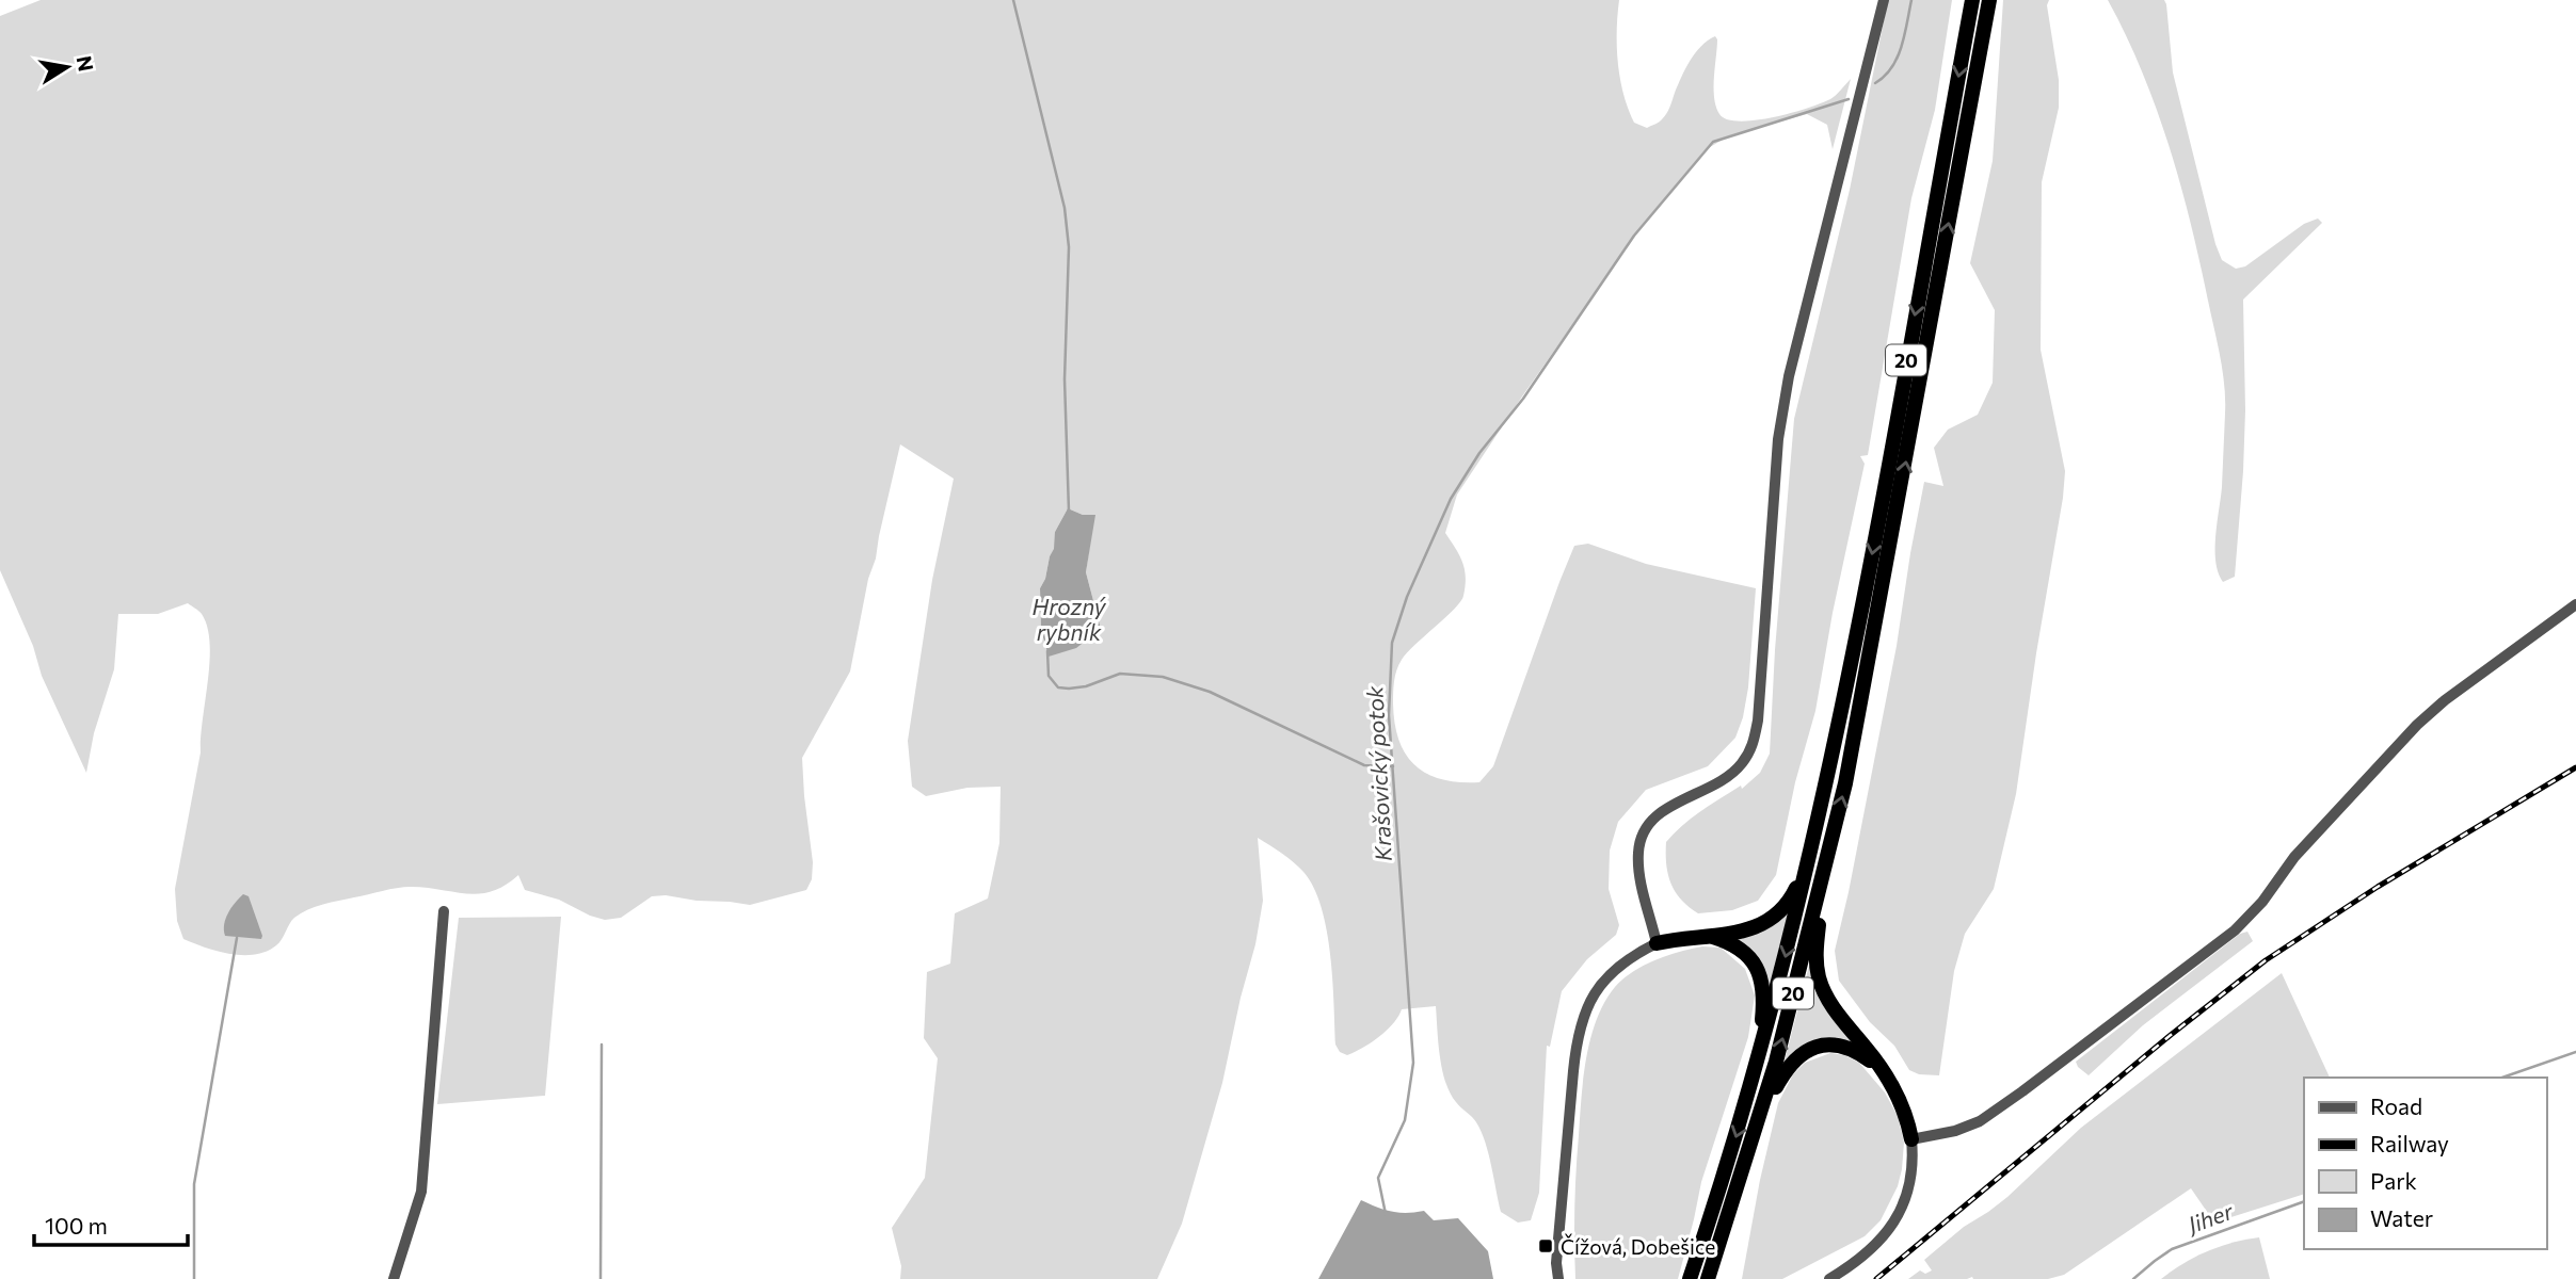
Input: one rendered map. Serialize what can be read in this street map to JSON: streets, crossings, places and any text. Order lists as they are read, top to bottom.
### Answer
{
  "streets": {
    "highway": ["20"]
  },
  "water": ["Hrozný rybník", "Krašovický potok", "Jiher"],
  "places": {
    "transit": ["Čížová, Dobešice"]
  },
  "legend": [
    "Road",
    "Railway",
    "Park",
    "Water"
  ],
  "scale_bar": "100 m",
  "north": "right"
}
